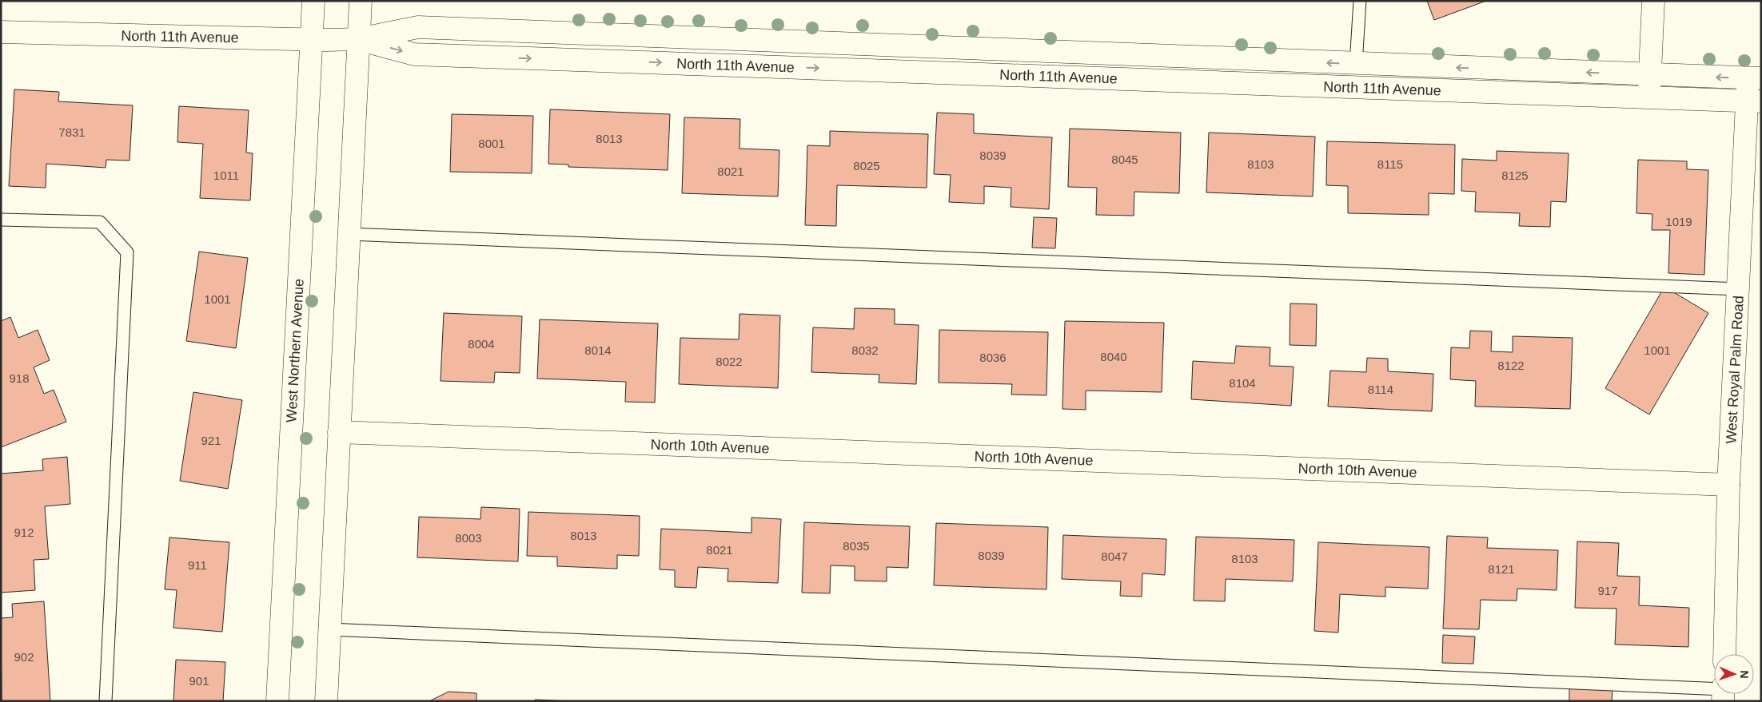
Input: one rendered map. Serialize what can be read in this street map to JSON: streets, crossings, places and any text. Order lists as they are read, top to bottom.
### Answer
{
  "streets": {
    "street": [
      "North 11th Avenue",
      "West Northern Avenue",
      "West Royal Palm Road",
      "North 10th Avenue"
    ]
  },
  "crossings": [
    ["North 11th Avenue", "West Northern Avenue"],
    ["North 11th Avenue", "West Royal Palm Road"],
    ["West Royal Palm Road", "North 10th Avenue"]
  ],
  "house_numbers": [
    "7831",
    "8013",
    "8001",
    "8039",
    "8045",
    "8103",
    "8115",
    "8025",
    "8021",
    "1011",
    "8125",
    "1019",
    "1001",
    "8004",
    "8014",
    "8032",
    "1001",
    "8040",
    "8036",
    "8022",
    "8122",
    "918",
    "8104",
    "8114",
    "921",
    "912",
    "8013",
    "8003",
    "8035",
    "8021",
    "8039",
    "8047",
    "8103",
    "911",
    "8121",
    "917",
    "902",
    "901"
  ],
  "north": "right"
}
